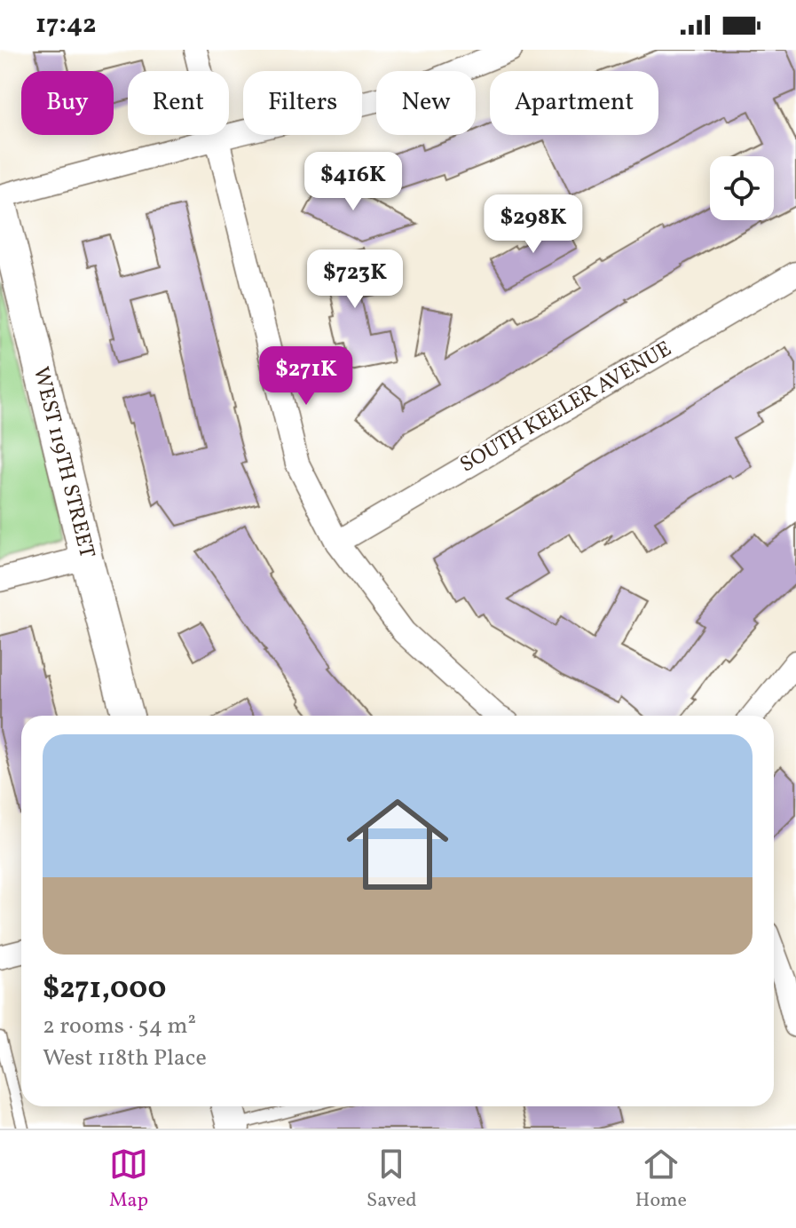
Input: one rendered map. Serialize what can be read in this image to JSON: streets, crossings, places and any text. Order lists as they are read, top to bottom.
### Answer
{
  "streets": {
    "street": ["SOUTH KEELER AVENUE", "WEST 119TH STREET"]
  },
  "page": {
    "status": "17:42",
    "chip": [
      "Buy",
      "Rent",
      "Filters",
      "New",
      "Apartment"
    ],
    "price": [
      "$416K",
      "$298K",
      "$723K",
      "$271K"
    ],
    "list": [
      {
        "name": "$271,000",
        "note": "2 rooms · 54 m² · West 118th Place"
      }
    ],
    "tabs": ["Map", "Saved", "Home"]
  }
}
